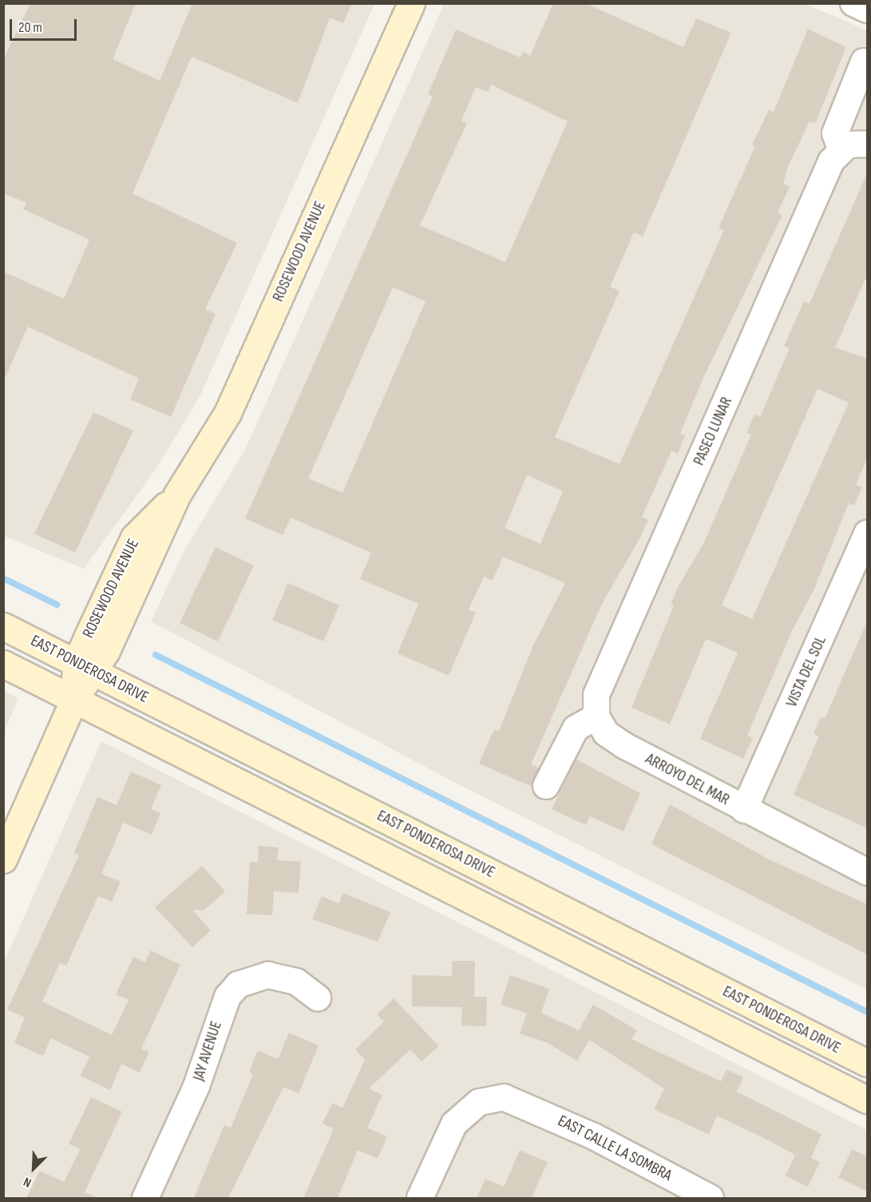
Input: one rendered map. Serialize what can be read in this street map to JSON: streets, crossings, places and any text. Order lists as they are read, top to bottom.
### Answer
{
  "streets": {
    "main road": ["ROSEWOOD AVENUE", "EAST PONDEROSA DRIVE"],
    "street": [
      "PASEO LUNAR",
      "VISTA DEL SOL",
      "ARROYO DEL MAR",
      "JAY AVENUE",
      "EAST CALLE LA SOMBRA"
    ]
  },
  "crossings": [
    ["ROSEWOOD AVENUE", "EAST PONDEROSA DRIVE"],
    ["PASEO LUNAR", "ARROYO DEL MAR"],
    ["VISTA DEL SOL", "ARROYO DEL MAR"]
  ],
  "scale_bar": "20 m",
  "north": "bottom left"
}
